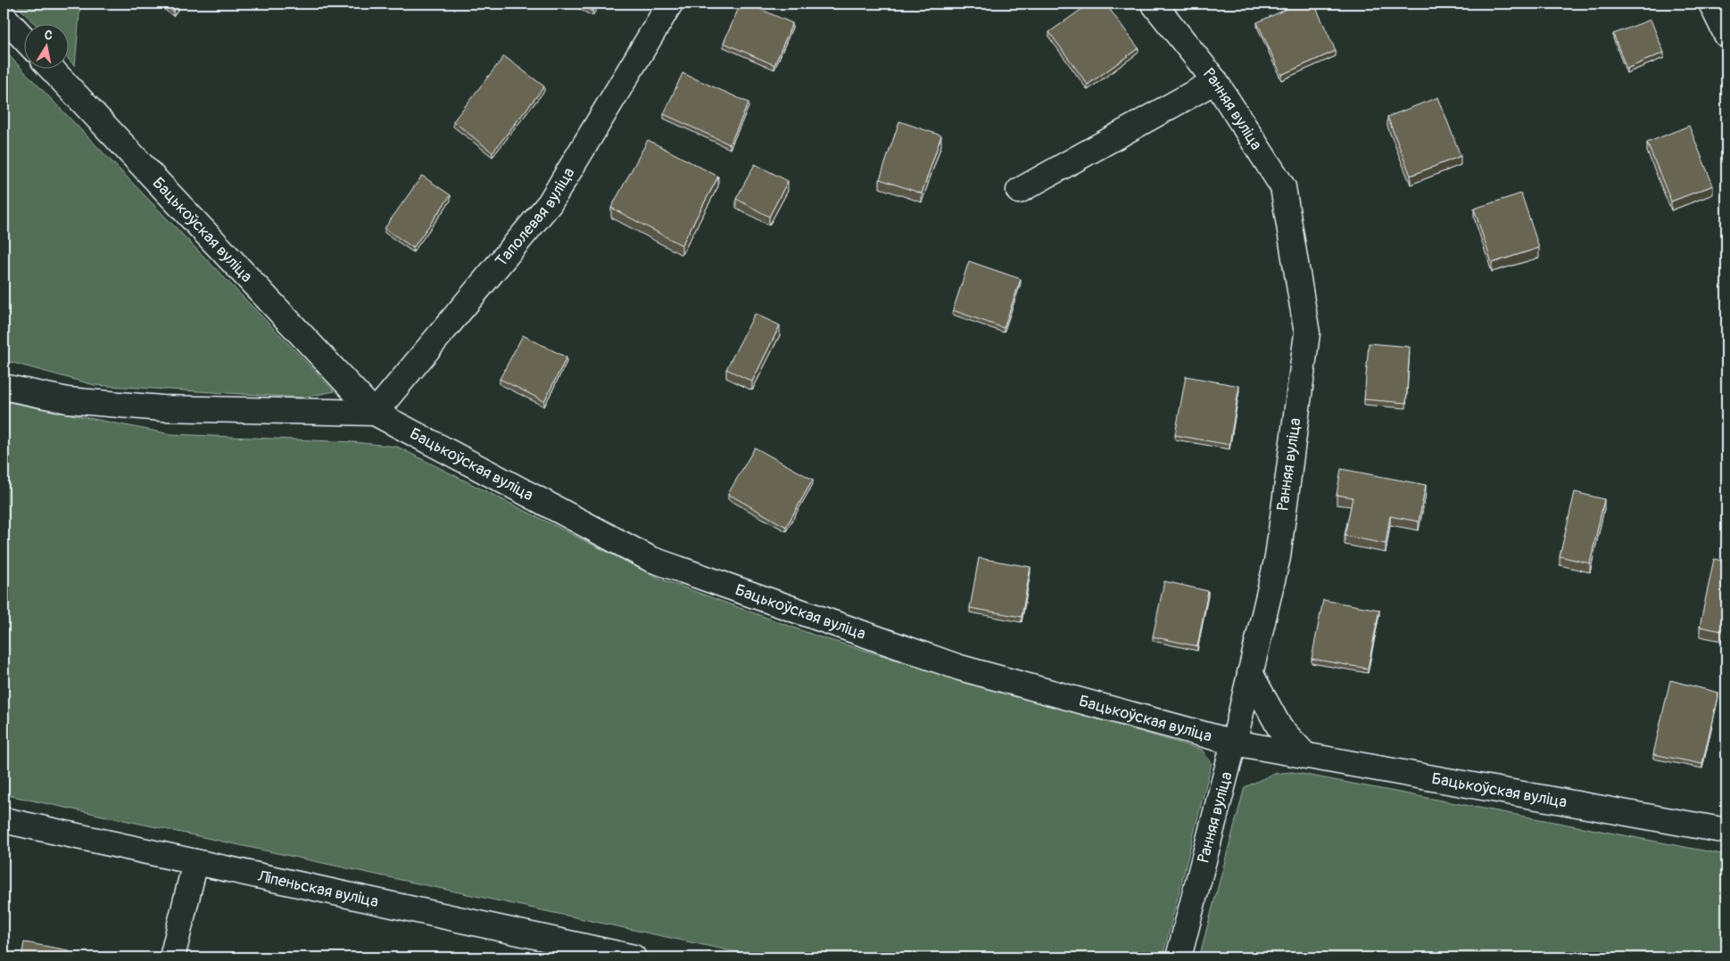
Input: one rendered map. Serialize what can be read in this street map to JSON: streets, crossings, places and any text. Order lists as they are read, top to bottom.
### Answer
{
  "streets": {
    "street": [
      "Ранняя вуліца",
      "Таполевая вуліца",
      "Бацькоўская вуліца",
      "Ліпеньская вуліца"
    ]
  },
  "crossings": [
    ["Ранняя вуліца", "Бацькоўская вуліца"],
    ["Таполевая вуліца", "Бацькоўская вуліца"]
  ],
  "north": "top"
}
